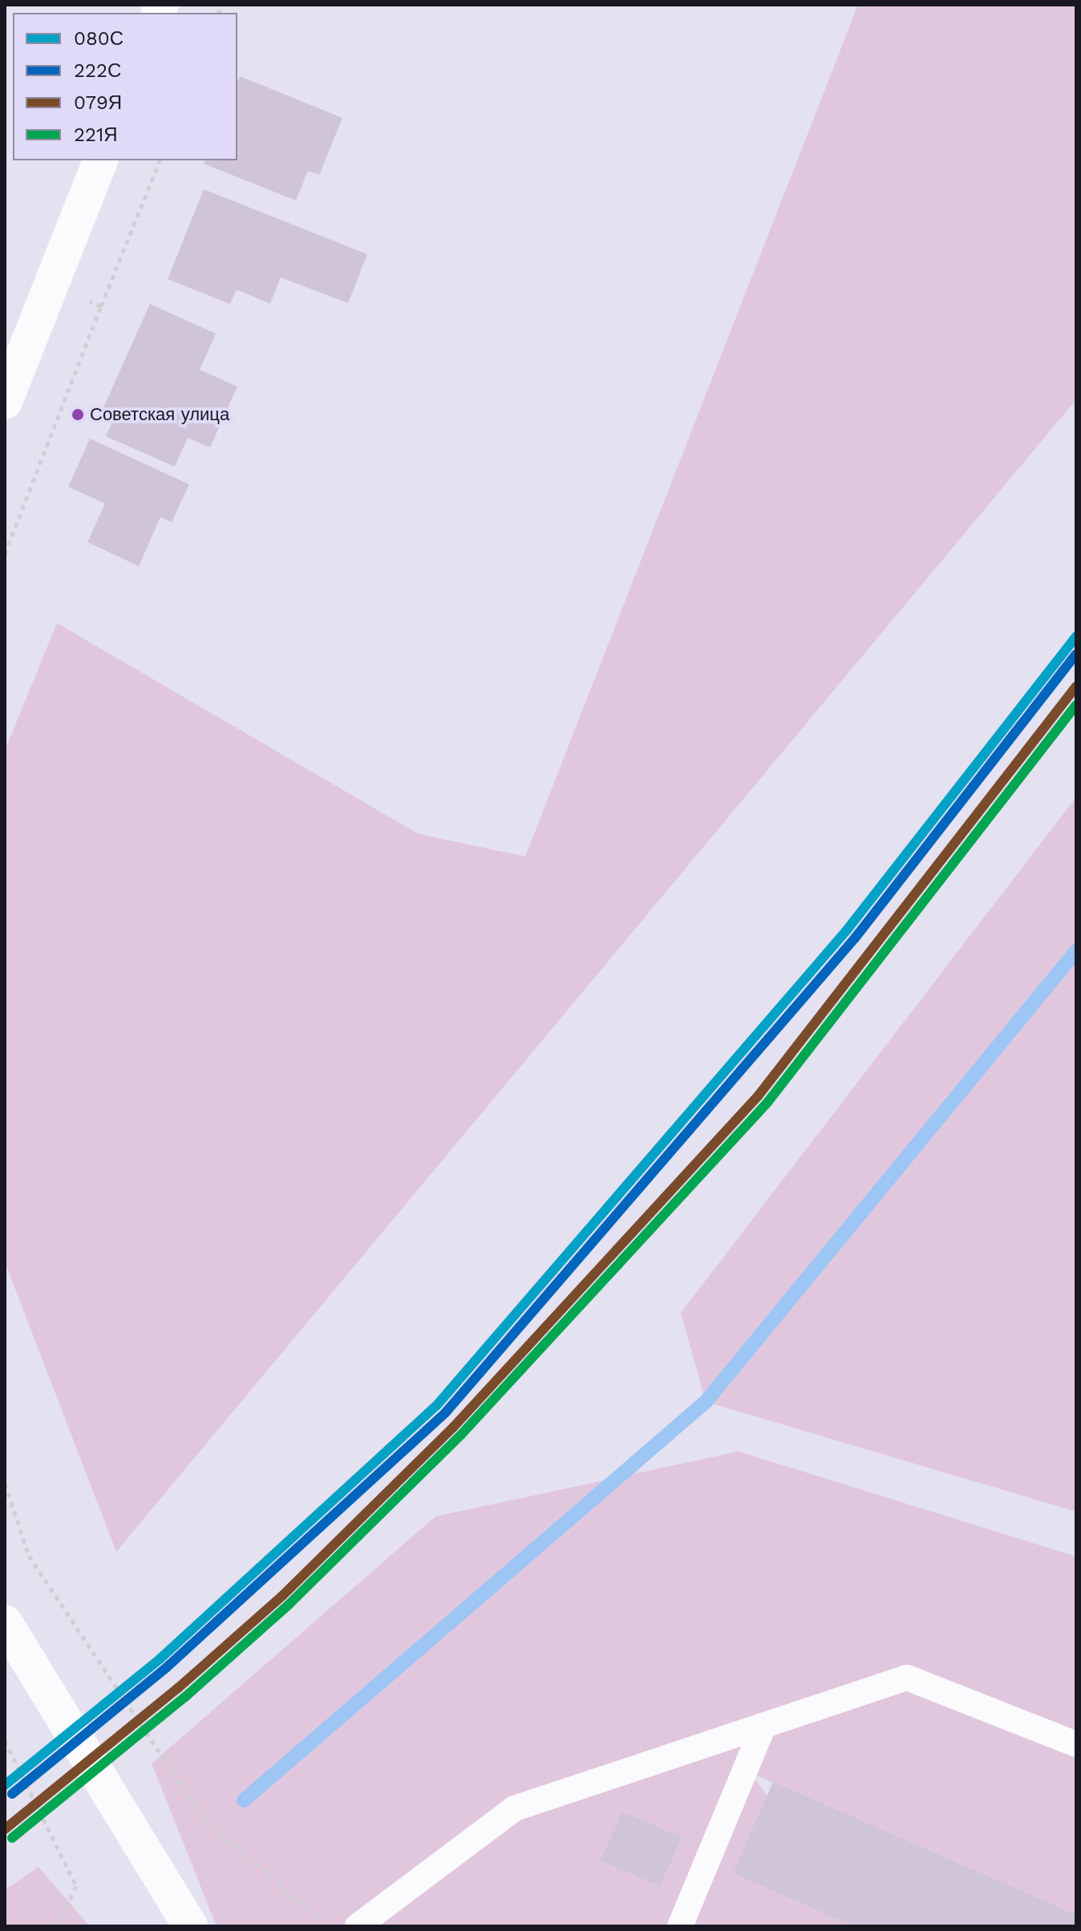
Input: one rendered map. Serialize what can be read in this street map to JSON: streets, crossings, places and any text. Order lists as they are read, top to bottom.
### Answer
{
  "places": ["Советская улица"],
  "lines": [
    "transit line 080С",
    "transit line 222С",
    "transit line 079Я",
    "transit line 221Я"
  ],
  "legend": [
    "080С",
    "222С",
    "079Я",
    "221Я"
  ]
}
